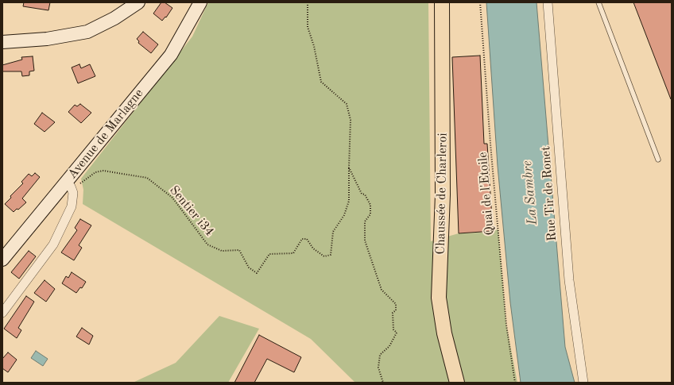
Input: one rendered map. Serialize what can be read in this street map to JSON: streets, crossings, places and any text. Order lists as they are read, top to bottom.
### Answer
{
  "streets": {
    "main road": ["Avenue de Marlagne", "Chaussée de Charleroi"],
    "street": ["Rue Tir de Ronet"],
    "path": ["Quai de l'Etoile", "Sentier i34"]
  },
  "crossings": [
    ["Avenue de Marlagne", "Sentier i34"]
  ],
  "water": ["La Sambre"]
}
